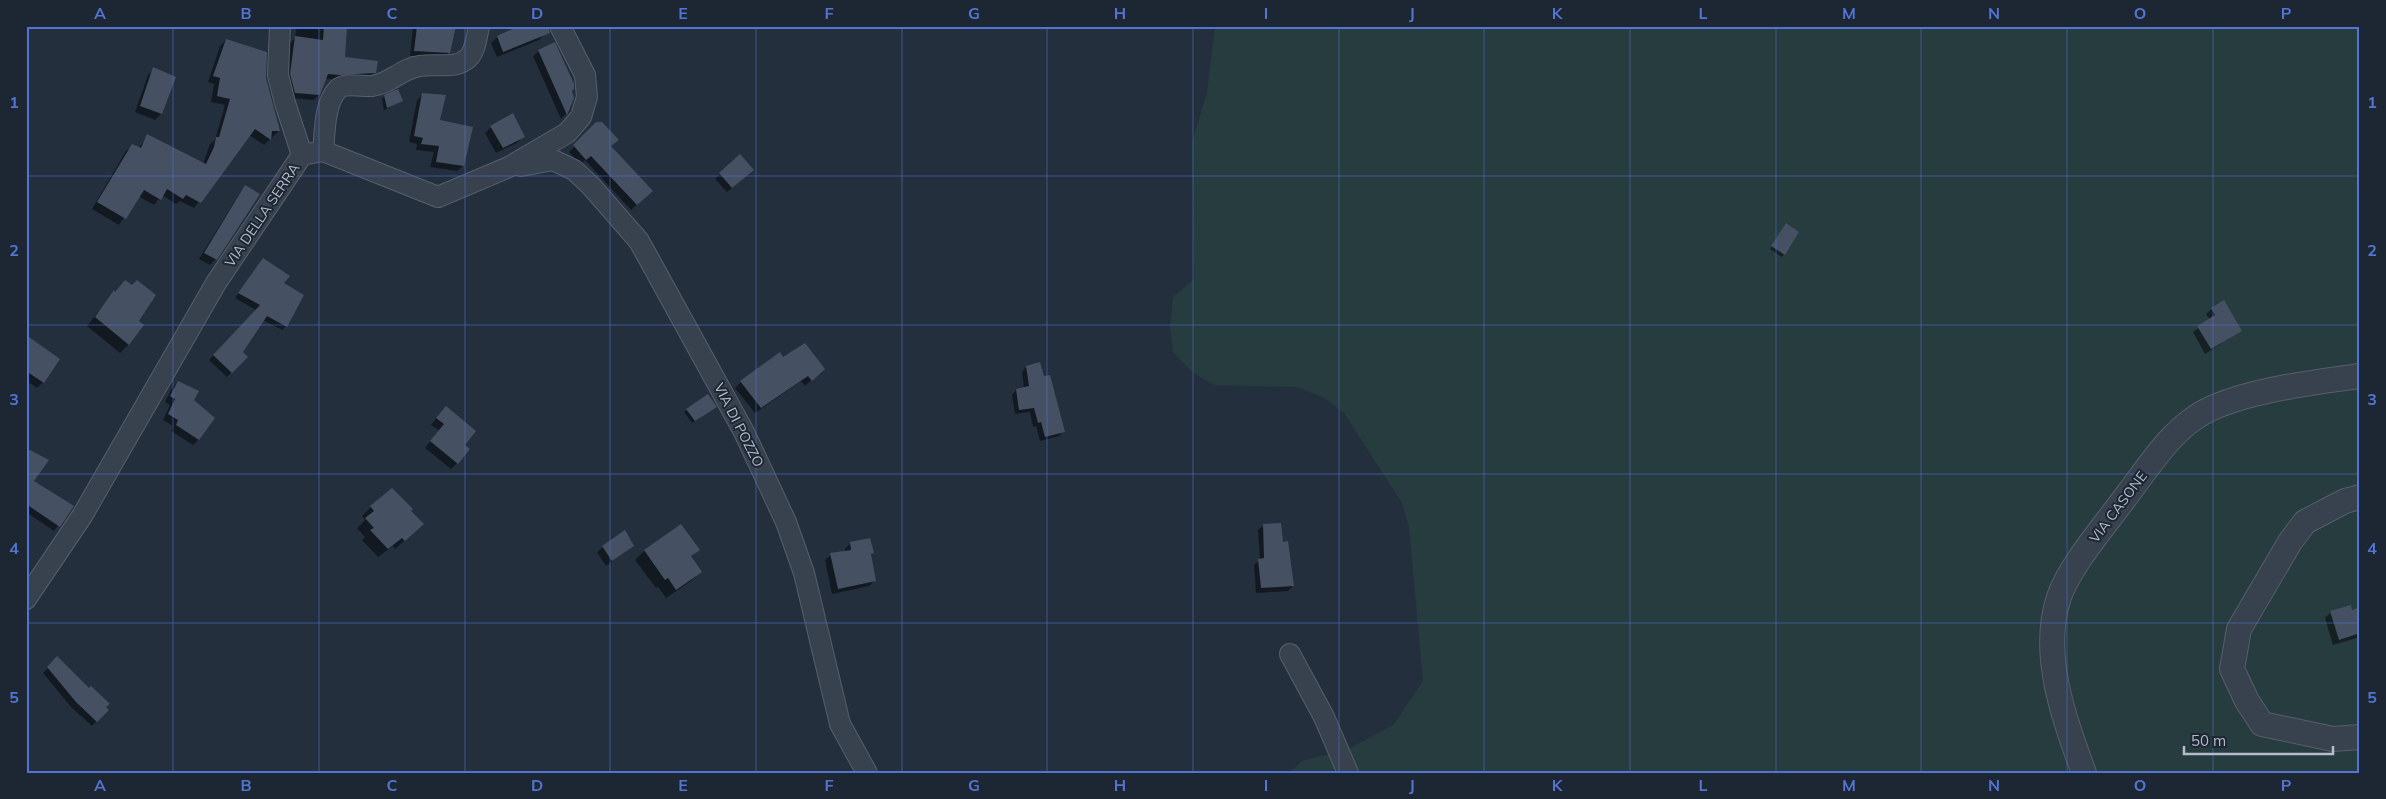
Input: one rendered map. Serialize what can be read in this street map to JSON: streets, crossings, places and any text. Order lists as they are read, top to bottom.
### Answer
{
  "streets": {
    "street": ["VIA DELLA SERRA", "VIA DI POZZO", "VIA CASONE"]
  },
  "scale_bar": "50 m",
  "grid": {
    "columns": [
      "A",
      "B",
      "C",
      "D",
      "E",
      "F",
      "G",
      "H",
      "I",
      "J",
      "K",
      "L",
      "M",
      "N",
      "O",
      "P"
    ],
    "rows": [
      "1",
      "2",
      "3",
      "4",
      "5"
    ]
  }
}
